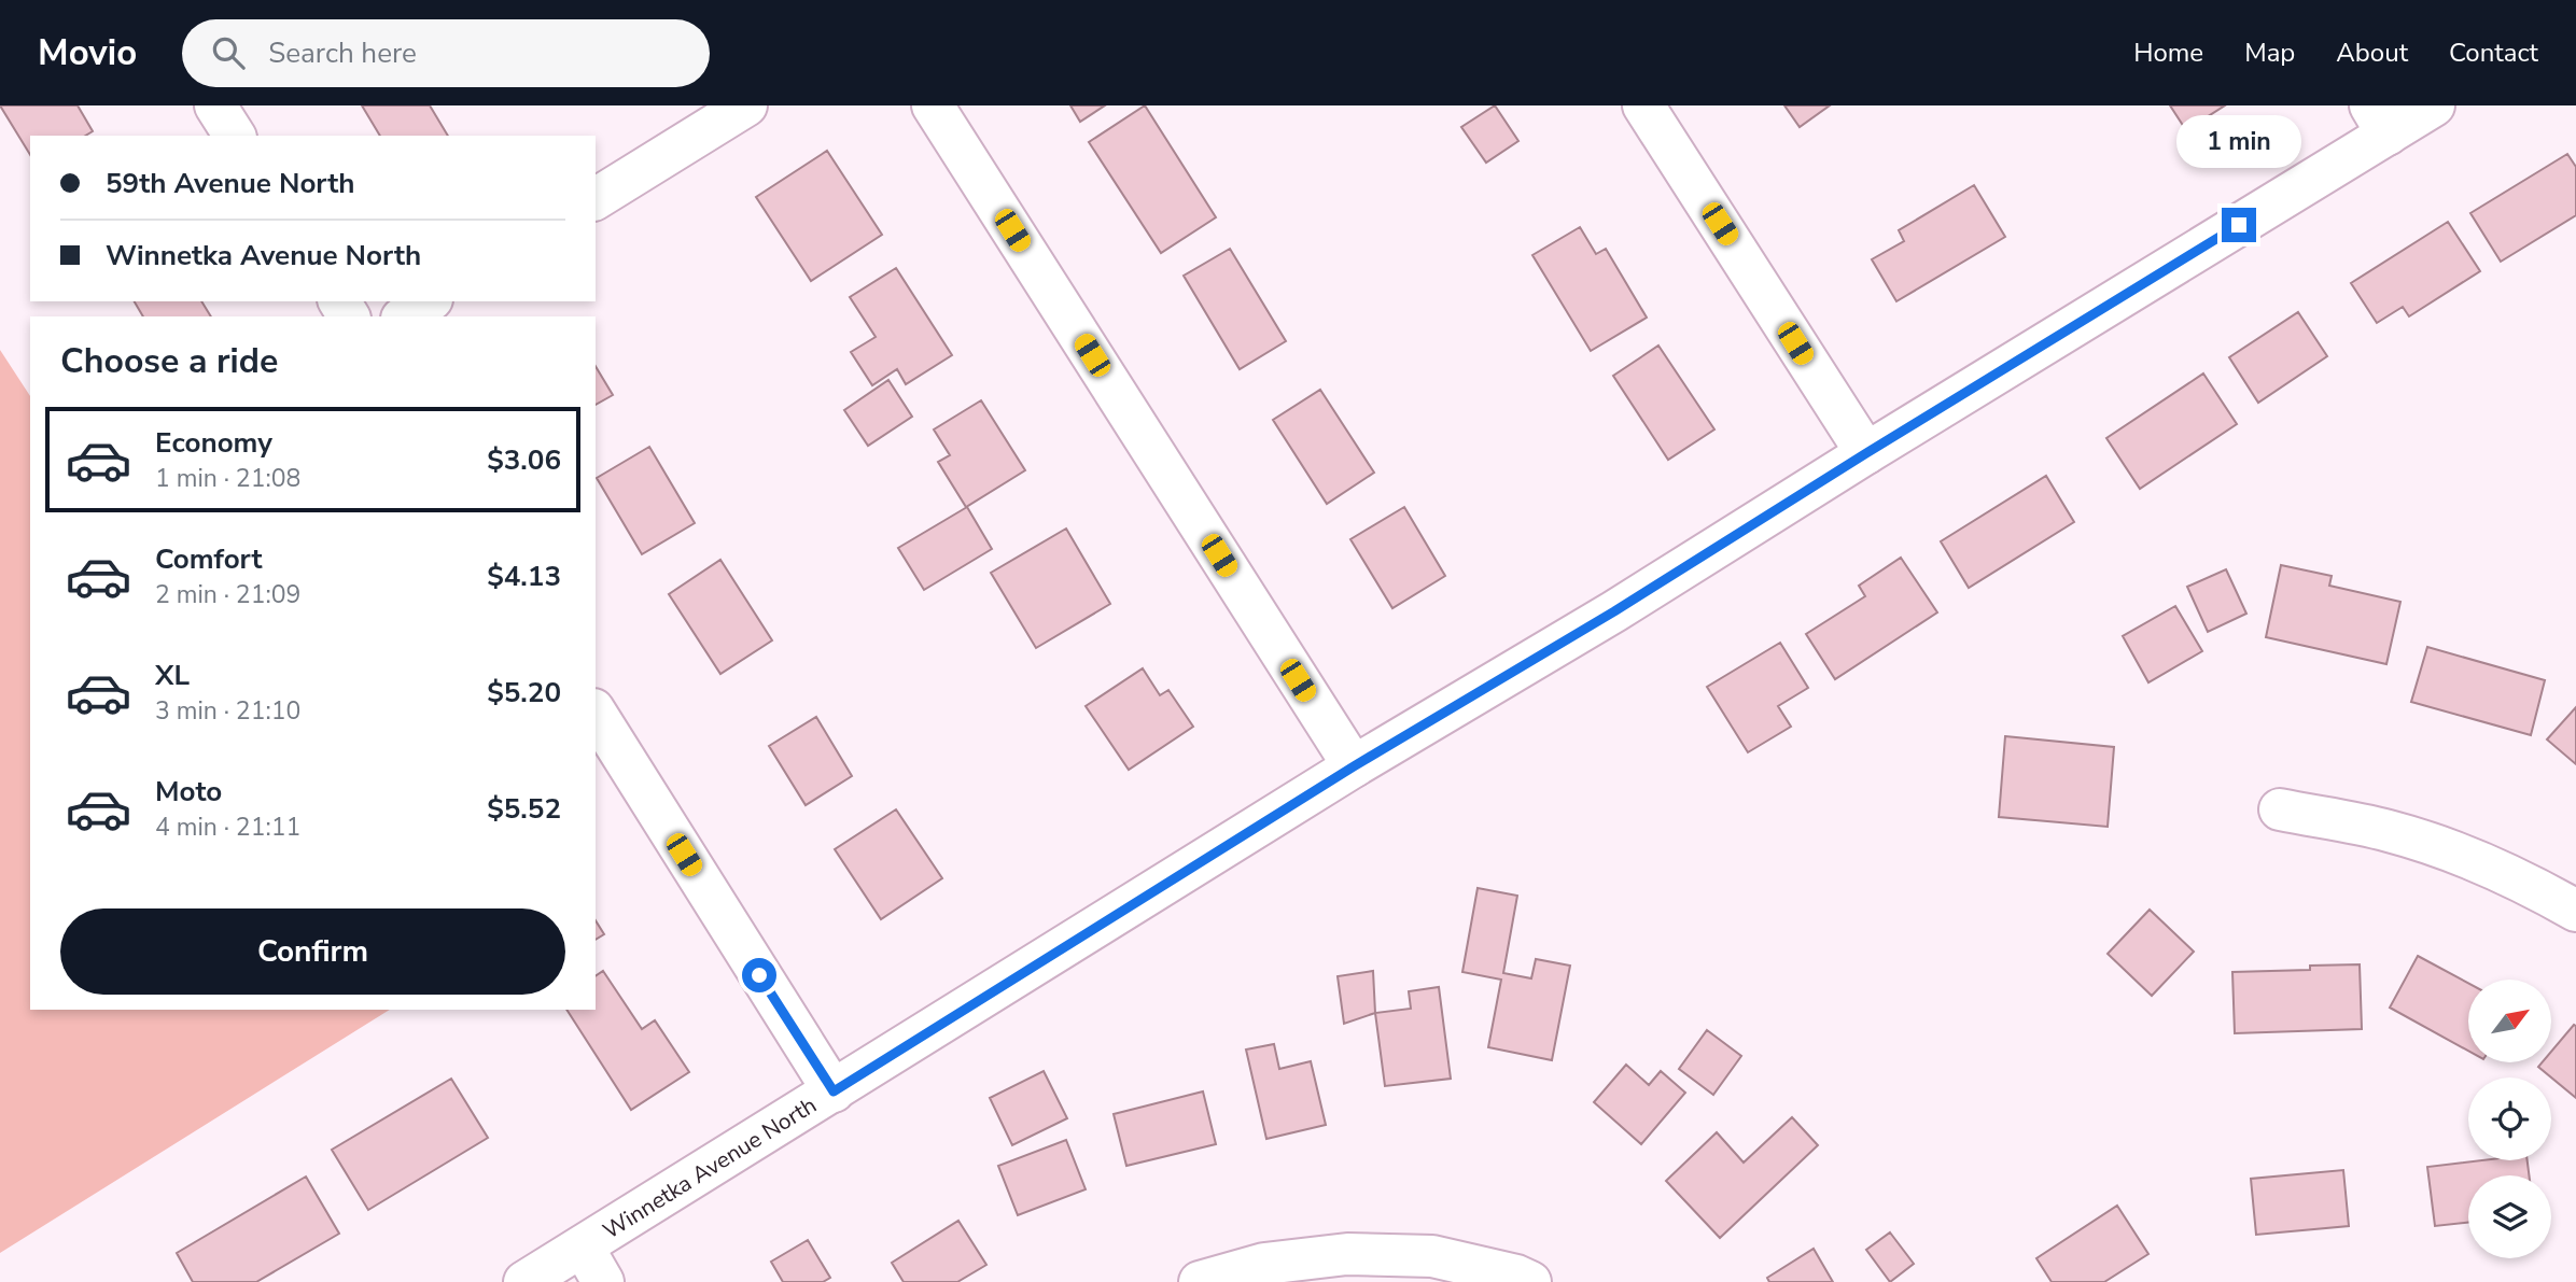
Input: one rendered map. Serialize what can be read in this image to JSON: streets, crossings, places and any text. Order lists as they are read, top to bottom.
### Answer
{
  "streets": {
    "street": ["Winnetka Avenue North"]
  },
  "north": "top right",
  "page": {
    "header": "Movio",
    "search": "Search here",
    "nav": [
      "Home",
      "Map",
      "About",
      "Contact"
    ],
    "bubble": "1 min",
    "banner": ["59th Avenue North", "Winnetka Avenue North"],
    "heading": "Choose a ride",
    "list": [
      {
        "name": "Economy",
        "note": "1 min · 21:08",
        "value": "$3.06"
      },
      {
        "name": "Comfort",
        "note": "2 min · 21:09",
        "value": "$4.13"
      },
      {
        "name": "XL",
        "note": "3 min · 21:10",
        "value": "$5.20"
      },
      {
        "name": "Moto",
        "note": "4 min · 21:11",
        "value": "$5.52"
      }
    ],
    "buttons": "Confirm"
  }
}
